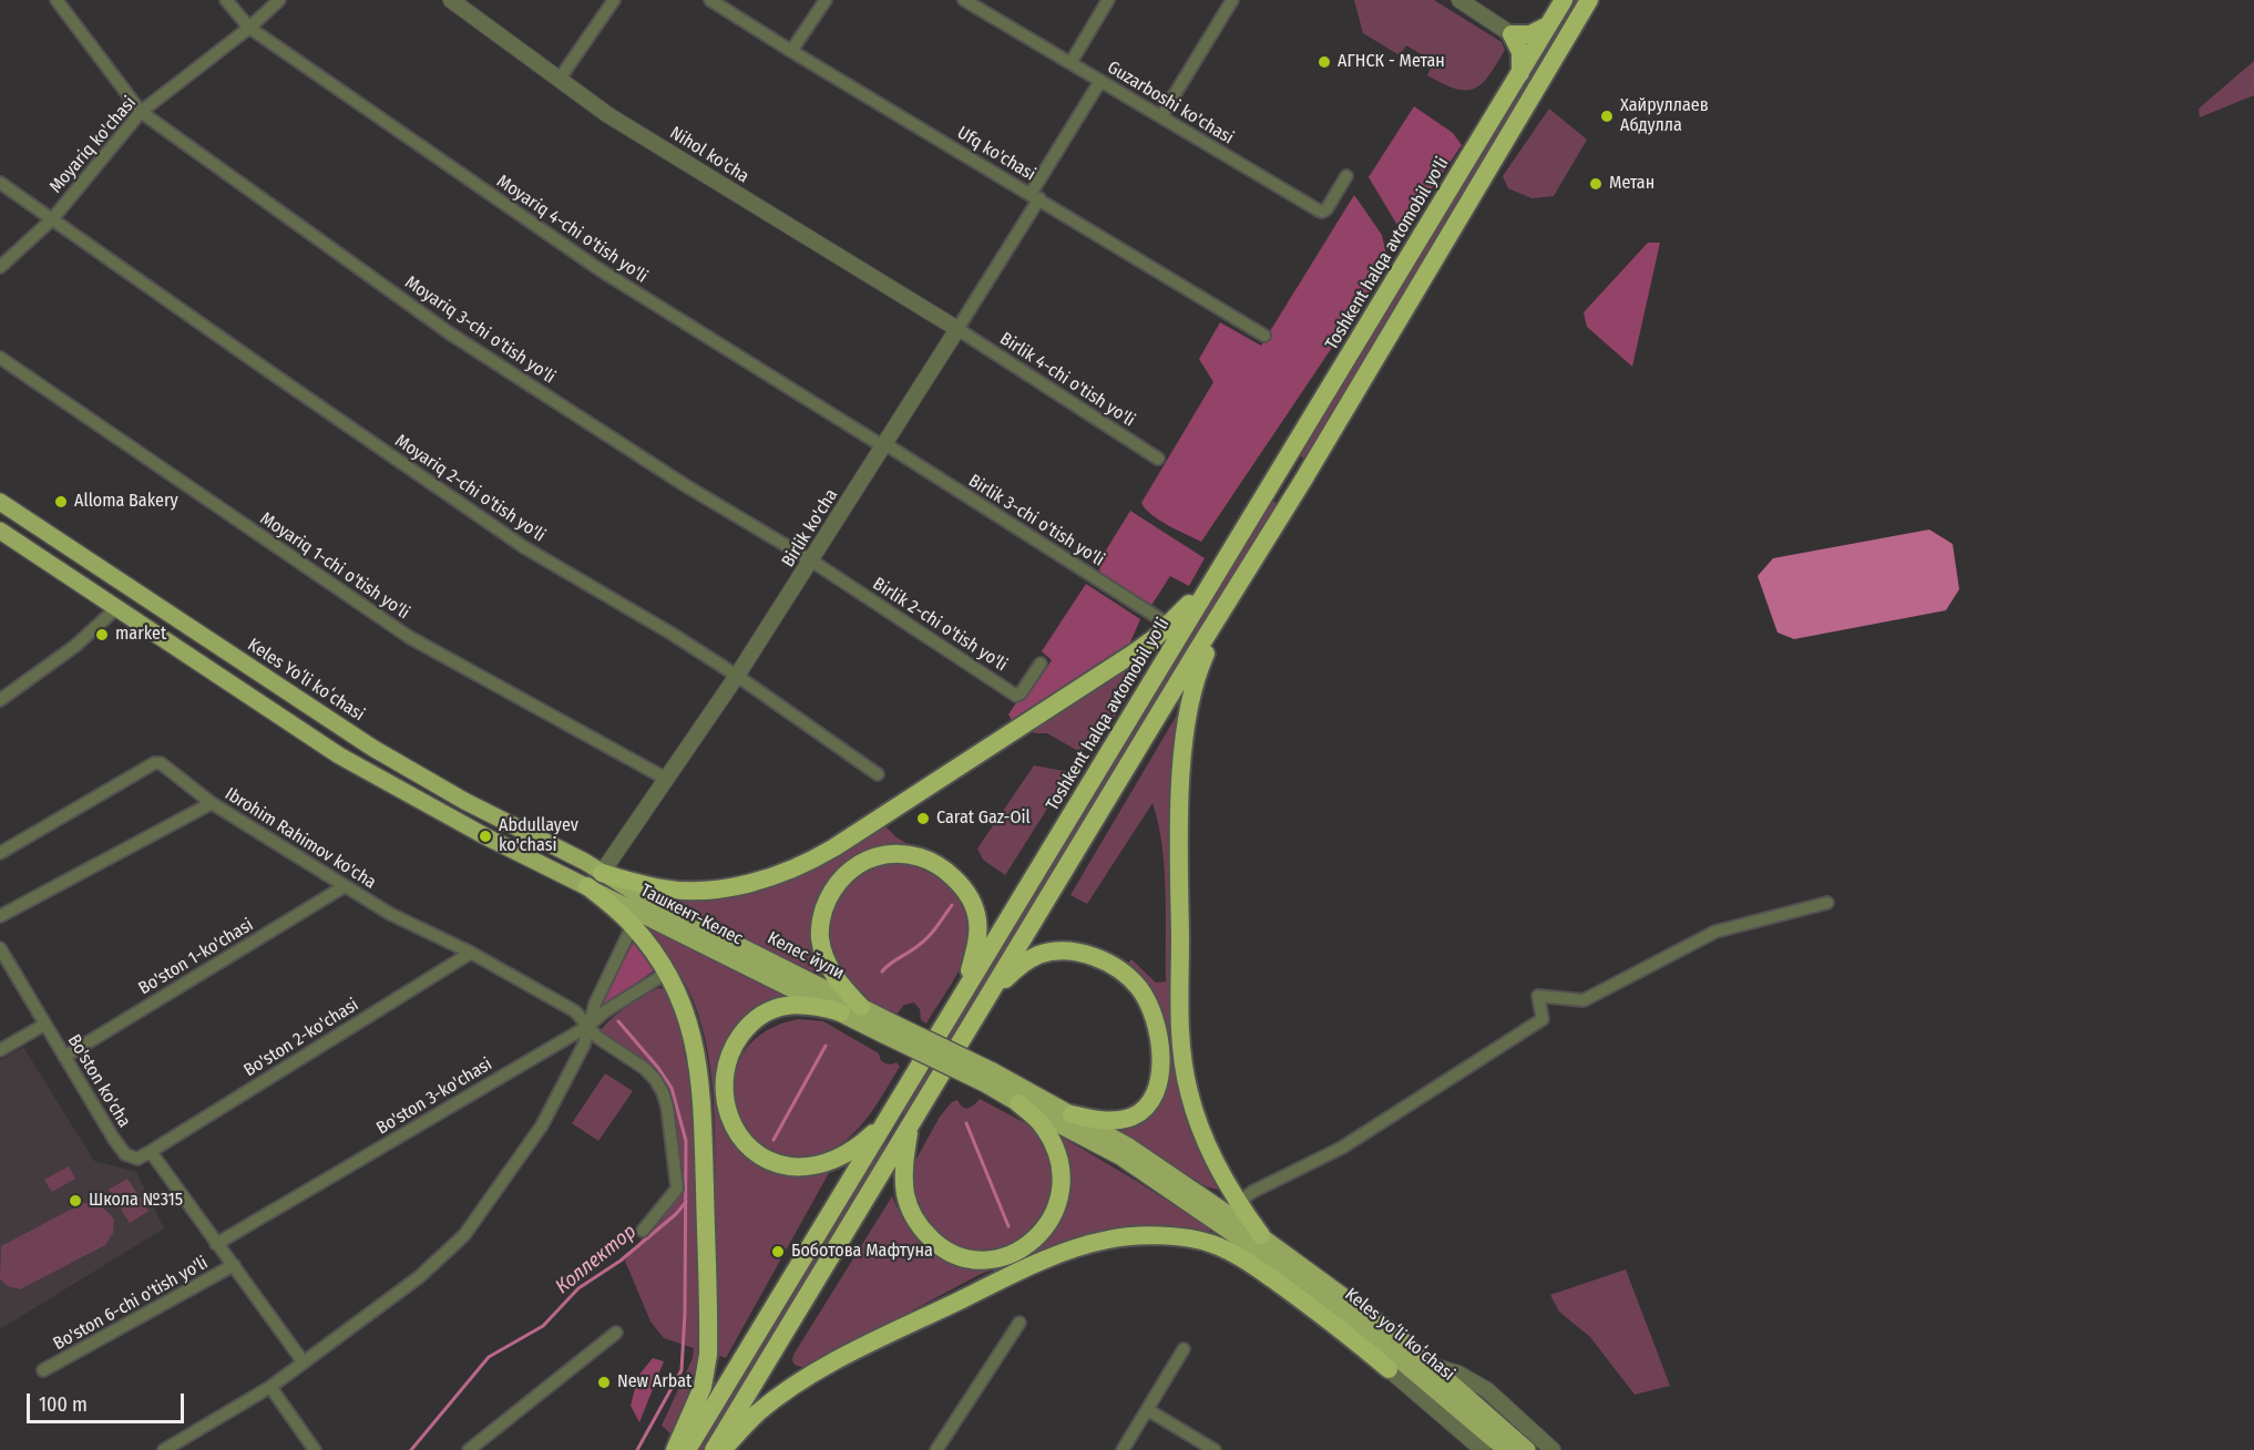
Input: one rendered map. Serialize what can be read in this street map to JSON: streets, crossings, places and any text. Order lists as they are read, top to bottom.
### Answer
{
  "streets": {
    "highway": ["Toshkent halqa avtomobil yo'li"],
    "main road": [
      "Keles Yoʻli koʻchasi",
      "Ташкент-Келес",
      "Келес йули",
      "Keles yoʻli koʻchasi"
    ],
    "street": [
      "Guzarboshi ko'chasi",
      "Moyariq ko'chasi",
      "Ufq ko'chasi",
      "Nihol ko'cha",
      "Moyariq 4-chi o'tish yo'li",
      "Moyariq 3-chi o'tish yo'li",
      "Birlik 4-chi o'tish yo'li",
      "Moyariq 2-chi o'tish yo'li",
      "Birlik 3-chi o'tish yo'li",
      "Birlik ko'cha",
      "Moyariq 1-chi o'tish yo'li",
      "Birlik 2-chi o'tish yo'li",
      "Ibrohim Rahimov ko'cha",
      "Bo'ston 1-ko'chasi",
      "Bo'ston 2-ko'chasi",
      "Bo'ston ko'cha",
      "Bo'ston 3-ko'chasi",
      "Bo'ston 6-chi o'tish yo'li"
    ]
  },
  "crossings": [
    ["Guzarboshi ko'chasi", "Birlik ko'cha"],
    ["Moyariq ko'chasi", "Moyariq 4-chi o'tish yo'li"],
    ["Moyariq ko'chasi", "Moyariq 3-chi o'tish yo'li"],
    ["Moyariq ko'chasi", "Moyariq 2-chi o'tish yo'li"],
    ["Ufq ko'chasi", "Birlik ko'cha"],
    ["Nihol ko'cha", "Birlik 4-chi o'tish yo'li"],
    ["Nihol ko'cha", "Birlik ko'cha"],
    ["Moyariq 4-chi o'tish yo'li", "Birlik 3-chi o'tish yo'li"],
    ["Moyariq 4-chi o'tish yo'li", "Birlik ko'cha"],
    ["Moyariq 3-chi o'tish yo'li", "Birlik ko'cha"],
    ["Moyariq 3-chi o'tish yo'li", "Birlik 2-chi o'tish yo'li"],
    ["Birlik 4-chi o'tish yo'li", "Birlik ko'cha"],
    ["Moyariq 2-chi o'tish yo'li", "Birlik ko'cha"],
    ["Birlik 3-chi o'tish yo'li", "Birlik ko'cha"],
    ["Birlik ko'cha", "Moyariq 1-chi o'tish yo'li"],
    ["Birlik ko'cha", "Birlik 2-chi o'tish yo'li"],
    ["Birlik ko'cha", "Keles Yoʻli koʻchasi"],
    ["Birlik ko'cha", "Келес йули"],
    ["Keles Yoʻli koʻchasi", "Келес йули"],
    ["Ibrohim Rahimov ko'cha", "Bo'ston 1-ko'chasi"],
    ["Ibrohim Rahimov ko'cha", "Bo'ston 2-ko'chasi"],
    ["Ibrohim Rahimov ko'cha", "Bo'ston 3-ko'chasi"],
    ["Ташкент-Келес", "Келес йули"],
    ["Bo'ston 1-ko'chasi", "Bo'ston ko'cha"],
    ["Bo'ston 2-ko'chasi", "Bo'ston ko'cha"]
  ],
  "water": ["Коллектор"],
  "places": [
    "АГНСК - Метан",
    "Хайруллаев Абдулла",
    "Метан",
    "Alloma Bakery",
    "market",
    "Carat Gaz-Oil",
    "Abdullayev ko'chasi",
    "Школа №315",
    "Боботова Мафтуна",
    "New Arbat"
  ],
  "scale_bar": "100 m"
}
